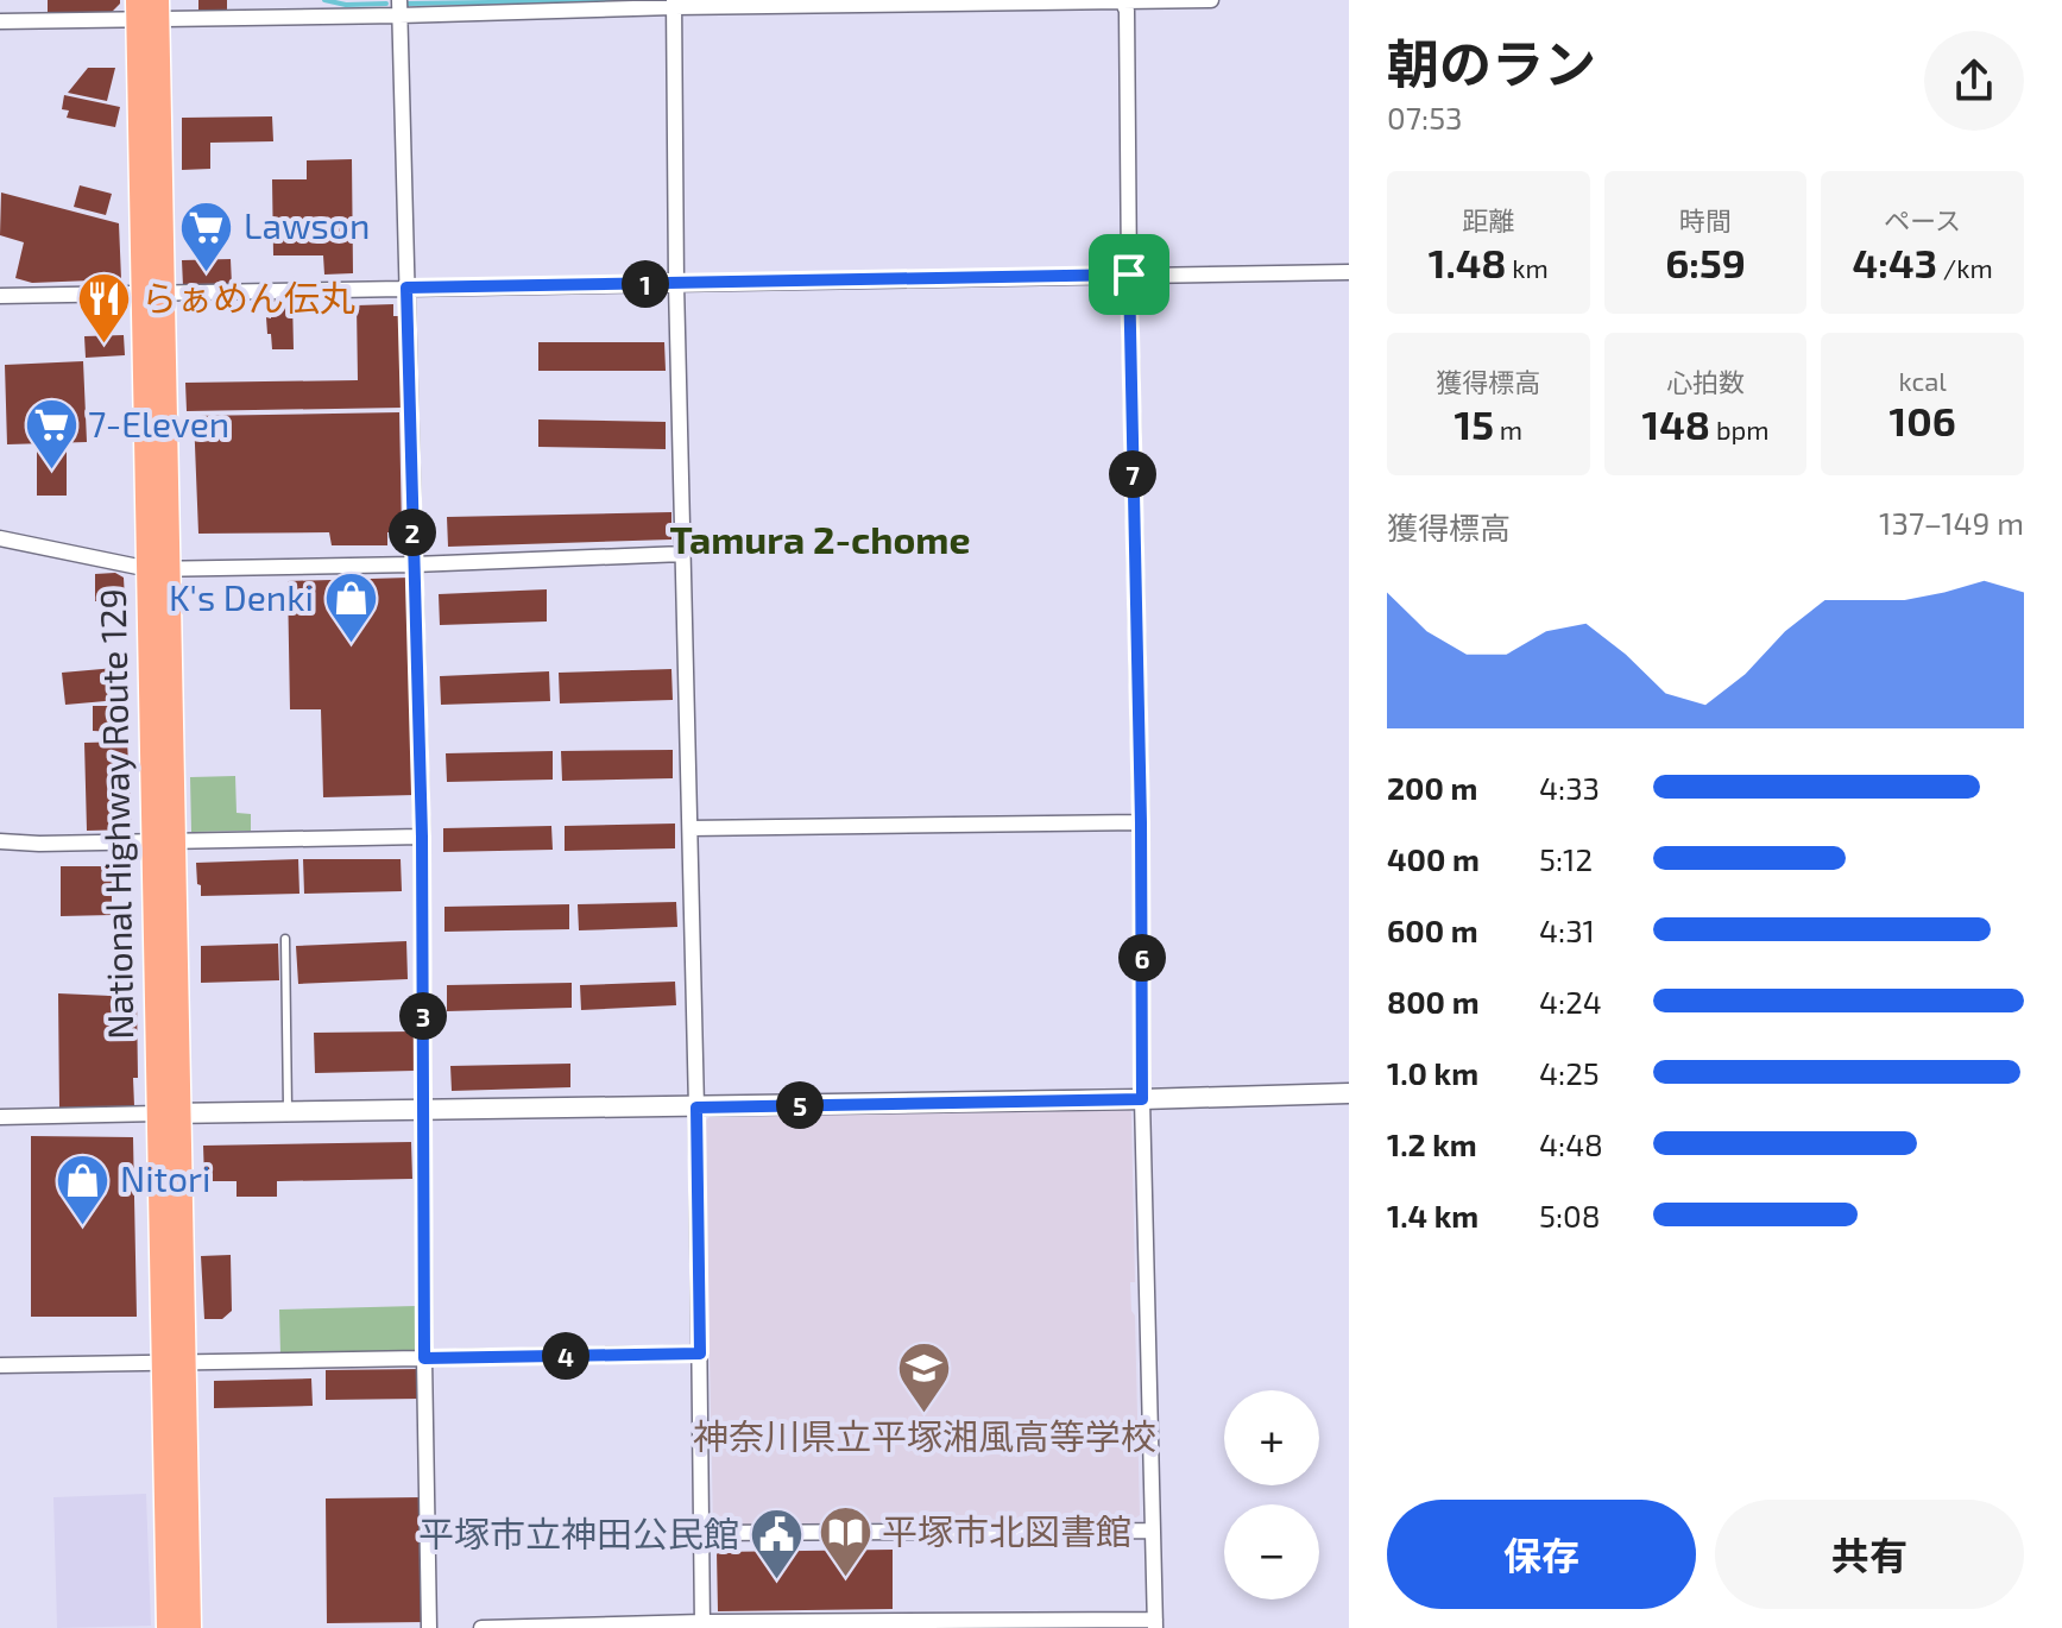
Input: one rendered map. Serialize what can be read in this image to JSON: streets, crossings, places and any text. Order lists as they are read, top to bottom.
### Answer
{
  "streets": {
    "highway": ["National Highway Route 129"]
  },
  "districts": ["Tamura 2-chome"],
  "places": {
    "supermarket": ["Lawson", "7-Eleven"],
    "restaurant": ["らぁめん伝丸"],
    "shop": ["K's Denki", "Nitori"],
    "school or university": ["神奈川県立平塚湘風高等学校"],
    "library": ["平塚市北図書館"],
    "public building": ["平塚市立神田公民館"]
  },
  "page": {
    "heading": ["朝のラン", "07:53"],
    "stats": [
      ["距離", "1.48 km"],
      ["時間", "6:59"],
      ["ペース", "4:43 /km"],
      ["獲得標高", "15 m"],
      ["心拍数", "148 bpm"],
      ["kcal", "106"]
    ],
    "pins": [
      "1",
      "7",
      "2",
      "6",
      "3",
      "5",
      "4"
    ],
    "chart": ["獲得標高", "137–149 m"],
    "list": [
      {
        "name": "200 m",
        "note": "4:33"
      },
      {
        "name": "400 m",
        "note": "5:12"
      },
      {
        "name": "600 m",
        "note": "4:31"
      },
      {
        "name": "800 m",
        "note": "4:24"
      },
      {
        "name": "1.0 km",
        "note": "4:25"
      },
      {
        "name": "1.2 km",
        "note": "4:48"
      },
      {
        "name": "1.4 km",
        "note": "5:08"
      }
    ],
    "map_buttons": ["+", "−"],
    "buttons": ["保存", "共有"]
  }
}
